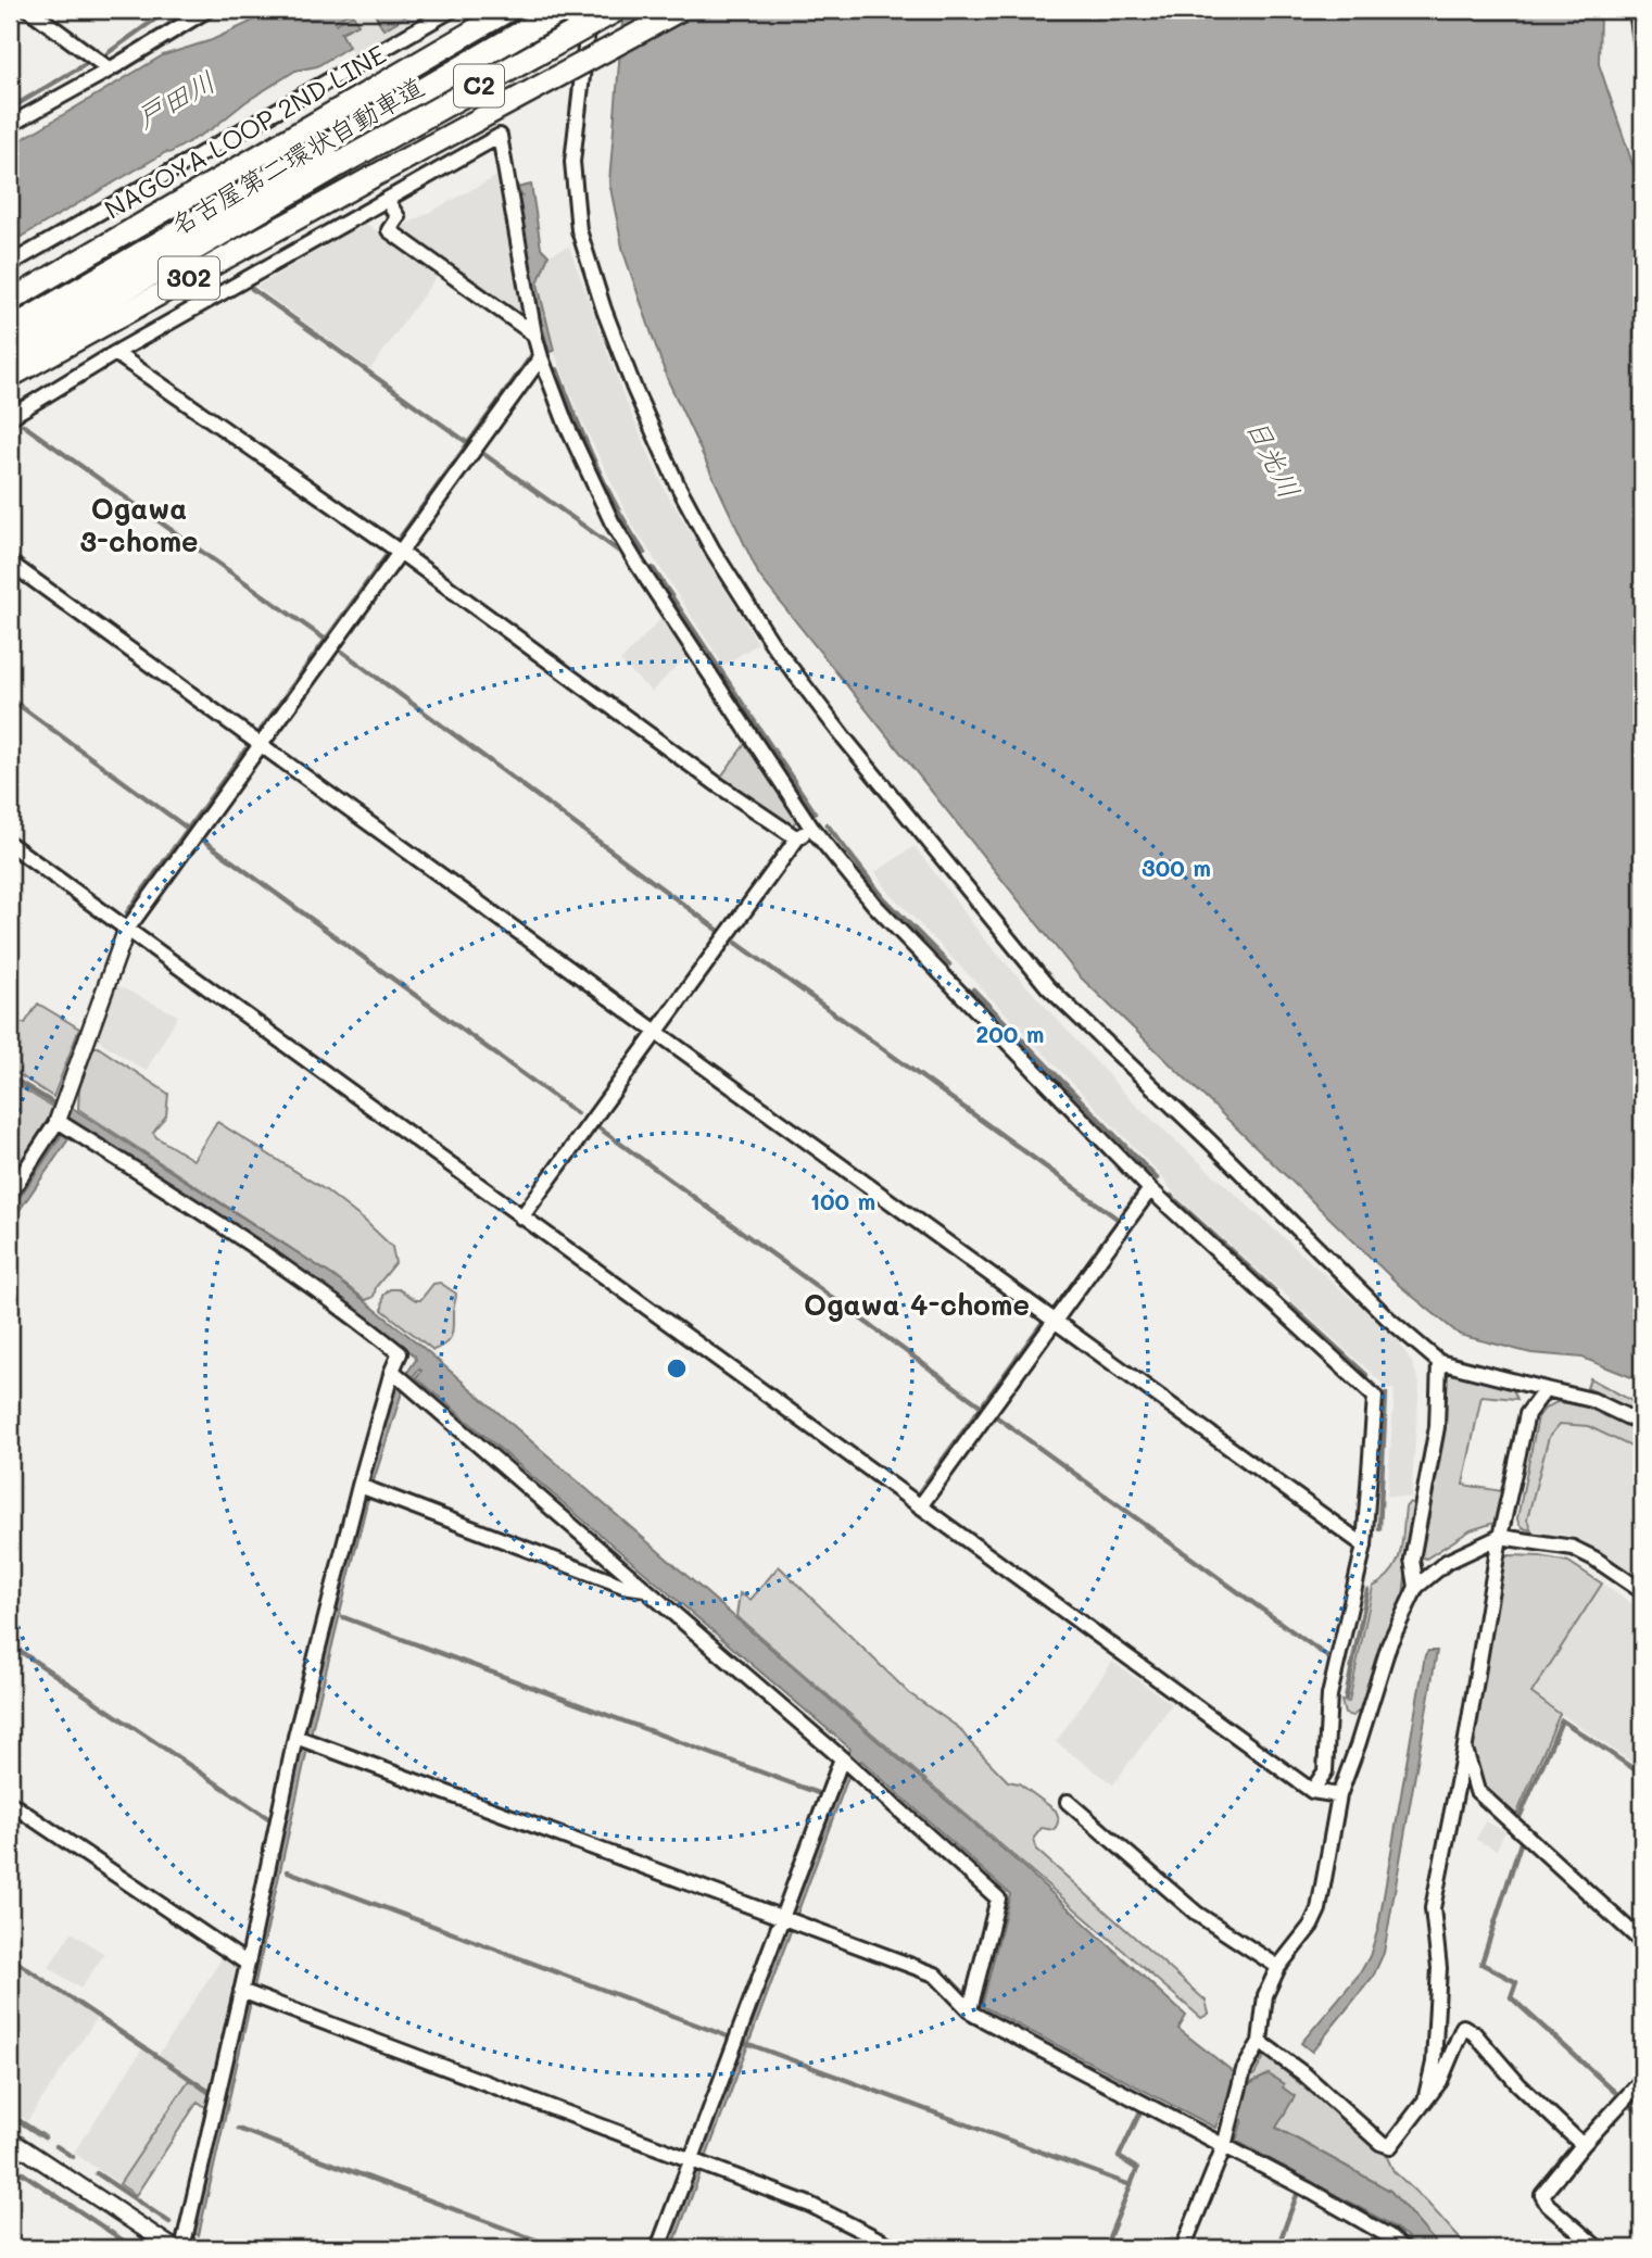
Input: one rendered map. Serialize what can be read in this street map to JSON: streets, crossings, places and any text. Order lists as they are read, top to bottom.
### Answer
{
  "streets": {
    "highway": [
      "C2",
      "NAGOYA LOOP 2ND LINE",
      "名古屋第二環状自動車道",
      "302"
    ]
  },
  "districts": ["Ogawa 3-chome", "Ogawa 4-chome"],
  "water": ["戸田川", "日光川"],
  "rings": ["300 m", "200 m", "100 m"]
}
